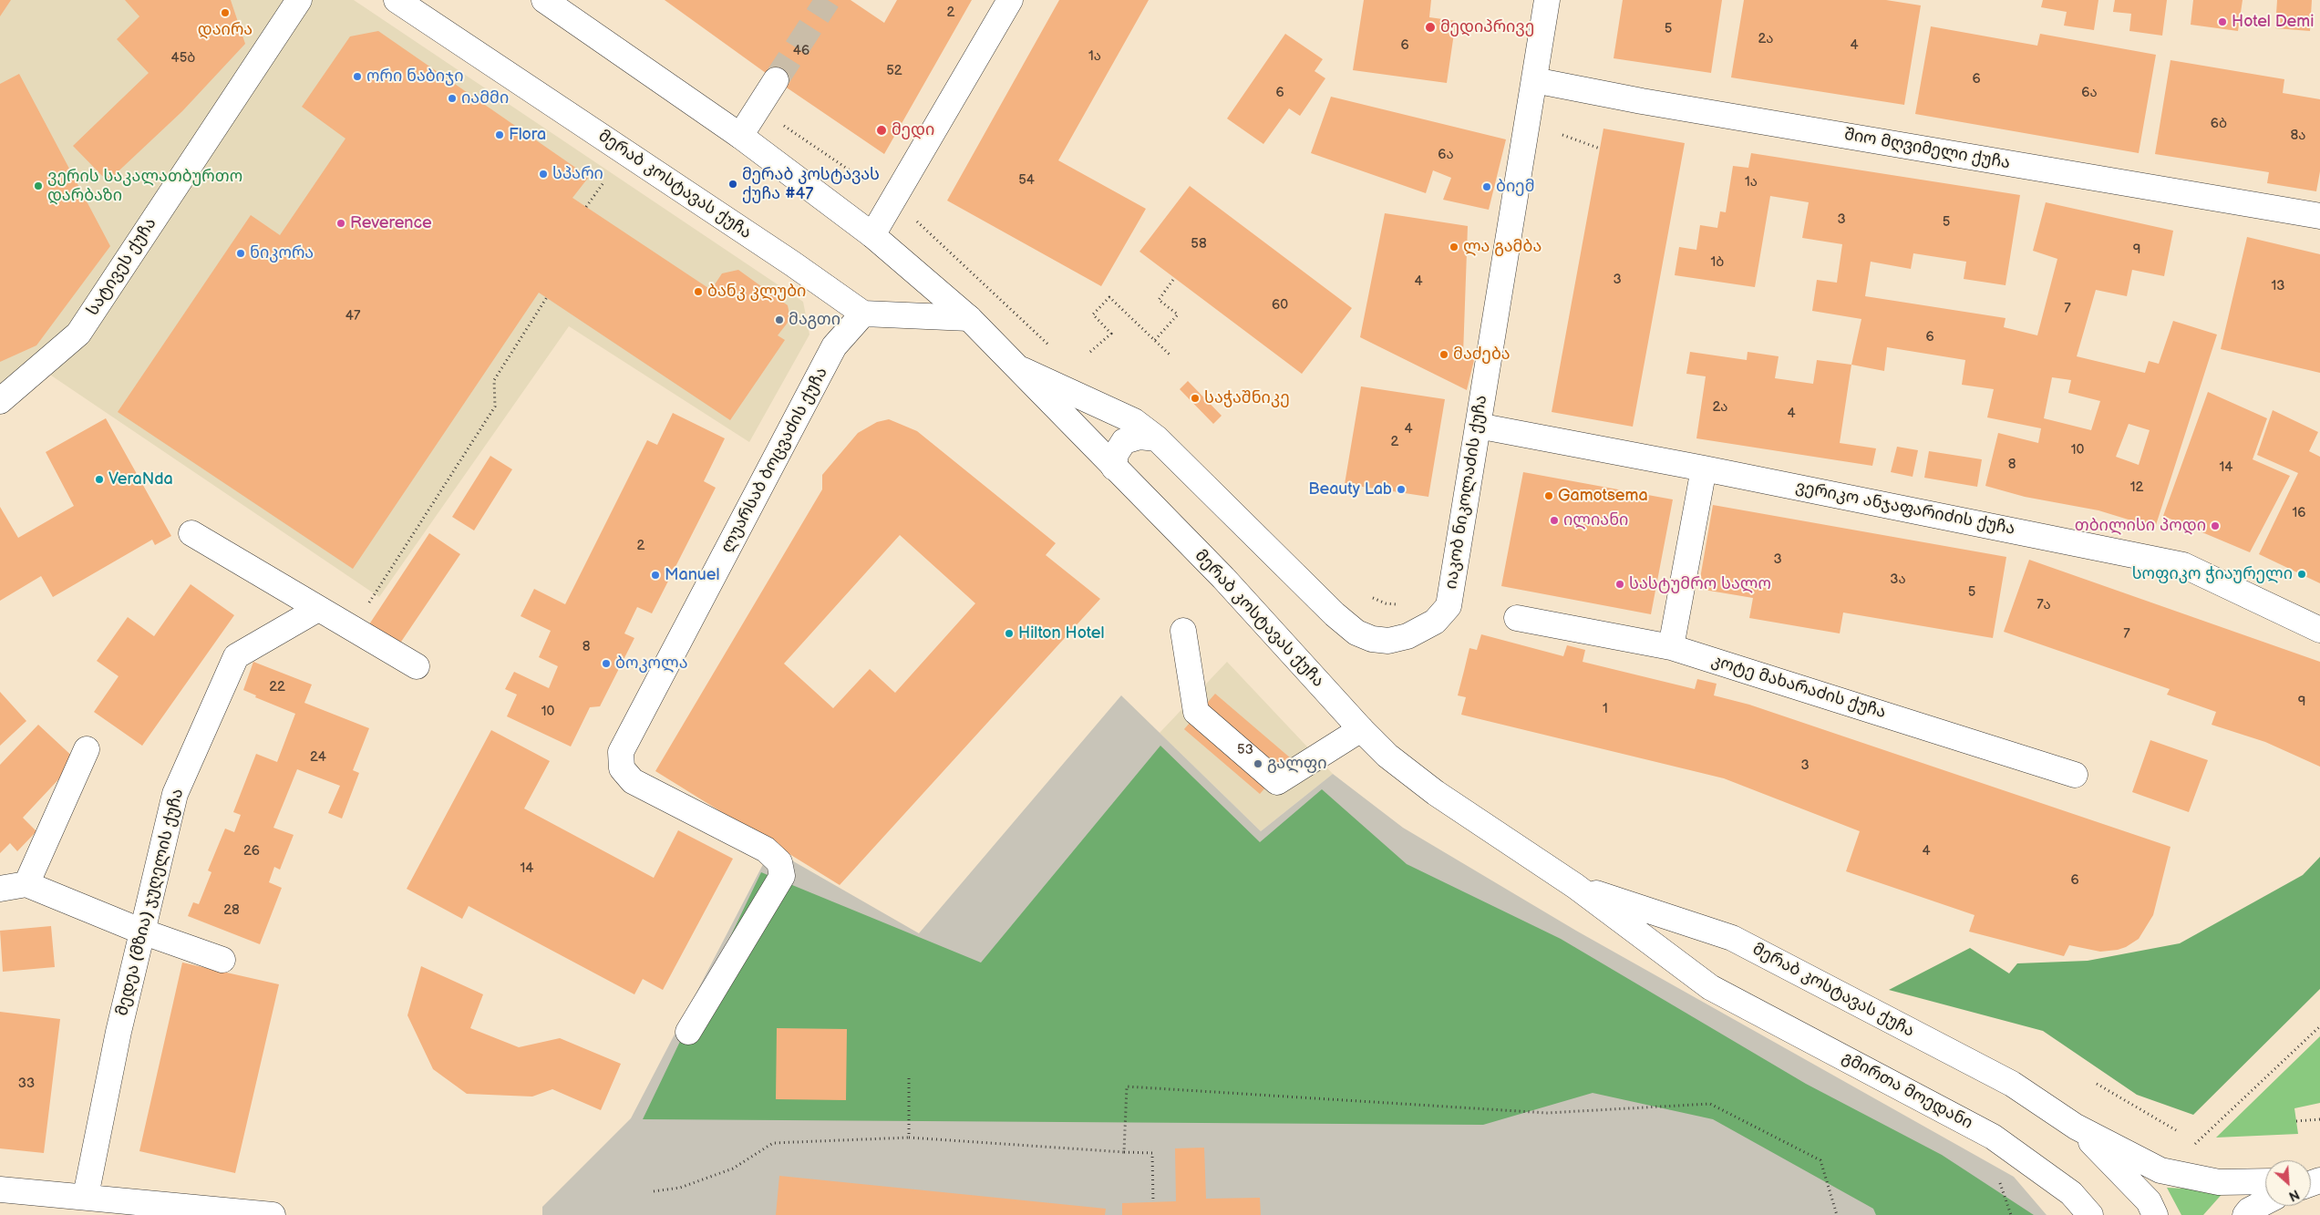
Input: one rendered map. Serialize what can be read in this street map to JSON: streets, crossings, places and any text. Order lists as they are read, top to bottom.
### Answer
{
  "streets": {
    "street": [
      "შიო მღვიმელი ქუჩა",
      "მერაბ კოსტავას ქუჩა",
      "სატივეს ქუჩა",
      "ლუარსაბ ბოცვაძის ქუჩა",
      "იაკობ ნიკოლაძის ქუჩა",
      "ვერიკო ანჯაფარიძის ქუჩა",
      "კოტე მახარაძის ქუჩა",
      "მედეა (მზია) ჯუღელის ქუჩა",
      "გმირთა მოედანი"
    ]
  },
  "crossings": [
    ["შიო მღვიმელი ქუჩა", "იაკობ ნიკოლაძის ქუჩა"],
    ["მერაბ კოსტავას ქუჩა", "ლუარსაბ ბოცვაძის ქუჩა"],
    ["მერაბ კოსტავას ქუჩა", "იაკობ ნიკოლაძის ქუჩა"],
    ["მერაბ კოსტავას ქუჩა", "გმირთა მოედანი"],
    ["იაკობ ნიკოლაძის ქუჩა", "ვერიკო ანჯაფარიძის ქუჩა"]
  ],
  "places": [
    "დაირა",
    "Hotel Demi",
    "მედიპრივე",
    "ორი ნაბიჯი",
    "იამმი",
    "მედი",
    "Flora",
    "სპარი",
    "მერაბ კოსტავას ქუჩა #47",
    "ვერის საკალათბურთო დარბაზი",
    "ბიემ",
    "Reverence",
    "ლა გამბა",
    "ნიკორა",
    "ბანკ კლუბი",
    "მაგთი",
    "მაძება",
    "საჭაშნიკე",
    "VeraNda",
    "Beauty Lab",
    "Gamotsema",
    "ილიანი",
    "თბილისი პოდი",
    "სოფიკო ჭიაურელი",
    "Manuel",
    "სასტუმრო სალო",
    "Hilton Hotel",
    "ბოკოლა",
    "გალფი"
  ],
  "house_numbers": [
    "2",
    "5",
    "2ა",
    "6",
    "4",
    "46",
    "1ა",
    "45ბ",
    "52",
    "6",
    "6",
    "6ა",
    "6ბ",
    "8ა",
    "6ა",
    "54",
    "1ა",
    "3",
    "5",
    "58",
    "9",
    "1ბ",
    "3",
    "4",
    "13",
    "60",
    "7",
    "47",
    "6",
    "2ა",
    "4",
    "4",
    "2",
    "10",
    "8",
    "14",
    "12",
    "16",
    "2",
    "3",
    "3ა",
    "5",
    "7ა",
    "7",
    "8",
    "22",
    "9",
    "1",
    "10",
    "53",
    "24",
    "3",
    "26",
    "4",
    "14",
    "6",
    "28",
    "33"
  ],
  "north": "bottom right"
}
